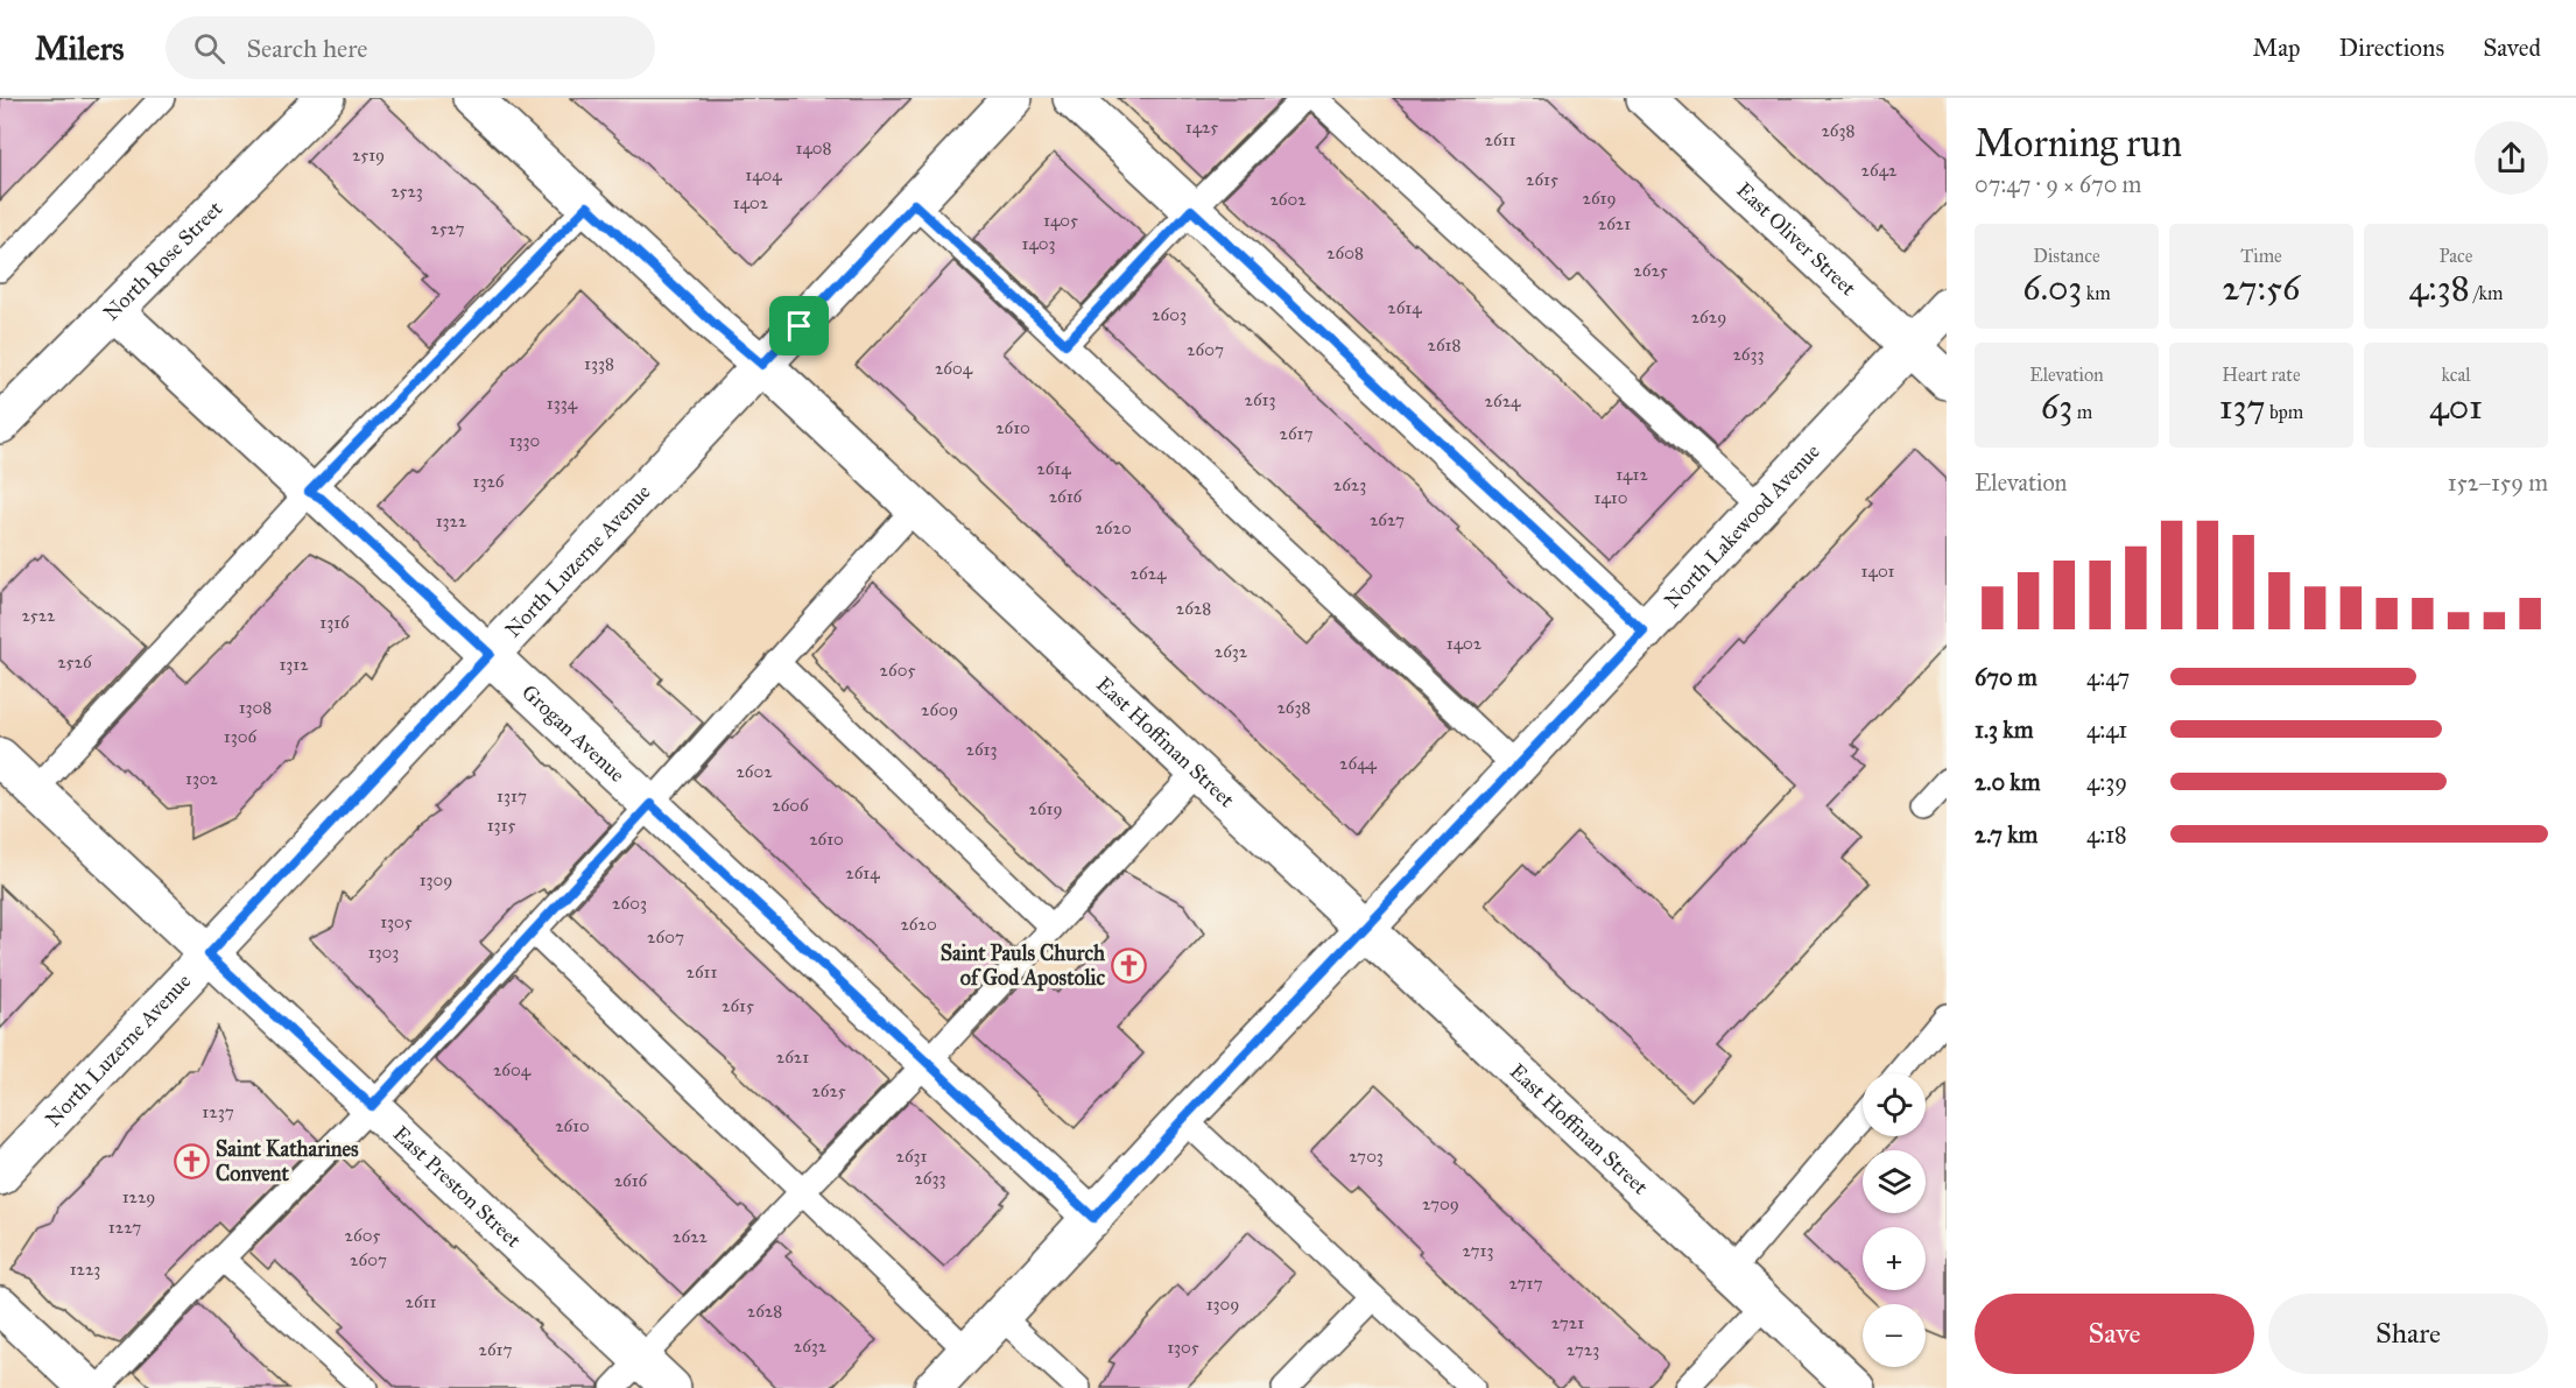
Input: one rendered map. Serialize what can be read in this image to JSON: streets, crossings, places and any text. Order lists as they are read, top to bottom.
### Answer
{
  "streets": {
    "street": [
      "East Oliver Street",
      "North Rose Street",
      "North Lakewood Avenue",
      "North Luzerne Avenue",
      "Grogan Avenue",
      "East Hoffman Street",
      "East Preston Street"
    ]
  },
  "crossings": [
    ["East Oliver Street", "North Lakewood Avenue"],
    ["North Rose Street", "Grogan Avenue"],
    ["North Lakewood Avenue", "Grogan Avenue"],
    ["North Lakewood Avenue", "East Hoffman Street"],
    ["North Luzerne Avenue", "Grogan Avenue"],
    ["North Luzerne Avenue", "East Hoffman Street"],
    ["North Luzerne Avenue", "East Preston Street"]
  ],
  "places": {
    "church": ["Saint Pauls Church of God Apostolic", "Saint Katharines Convent"]
  },
  "house_numbers": [
    "1425",
    "2638",
    "2611",
    "1408",
    "2519",
    "2642",
    "1404",
    "2615",
    "2523",
    "2619",
    "2602",
    "1402",
    "1405",
    "2621",
    "2527",
    "1403",
    "2608",
    "2625",
    "2614",
    "2603",
    "2629",
    "2618",
    "2607",
    "2633",
    "1338",
    "2604",
    "2613",
    "2624",
    "1334",
    "2610",
    "2617",
    "1330",
    "2614",
    "1412",
    "1326",
    "2623",
    "2616",
    "1410",
    "2627",
    "1322",
    "2620",
    "1401",
    "2624",
    "2628",
    "2522",
    "1316",
    "1402",
    "2632",
    "2526",
    "1312",
    "2605",
    "1308",
    "2638",
    "2609",
    "1306",
    "2613",
    "2644",
    "2602",
    "1302",
    "1317",
    "2606",
    "2619",
    "1315",
    "2610",
    "2614",
    "1309",
    "2603",
    "1305",
    "2620",
    "2607",
    "1303",
    "2611",
    "2615",
    "2621",
    "2604",
    "2625",
    "1237",
    "2610",
    "2631",
    "2703",
    "2633",
    "2616",
    "1229",
    "2709",
    "1227",
    "2605",
    "2622",
    "2713",
    "2607",
    "1223",
    "2717",
    "2611",
    "1309",
    "2628",
    "2721",
    "2632",
    "1305",
    "2617",
    "2723"
  ],
  "page": {
    "header": "Milers",
    "search": "Search here",
    "nav": ["Map", "Directions", "Saved"],
    "heading": ["Morning run", "07:47 · 9 × 670 m"],
    "stats": [
      ["Distance", "6.03 km"],
      ["Time", "27:56"],
      ["Pace", "4:38 /km"],
      ["Elevation", "63 m"],
      ["Heart rate", "137 bpm"],
      ["kcal", "401"]
    ],
    "chart": ["Elevation", "152–159 m"],
    "list": [
      {
        "name": "670 m",
        "note": "4:47"
      },
      {
        "name": "1.3 km",
        "note": "4:41"
      },
      {
        "name": "2.0 km",
        "note": "4:39"
      },
      {
        "name": "2.7 km",
        "note": "4:18"
      }
    ],
    "map_buttons": ["+", "−"],
    "buttons": ["Save", "Share"]
  }
}
